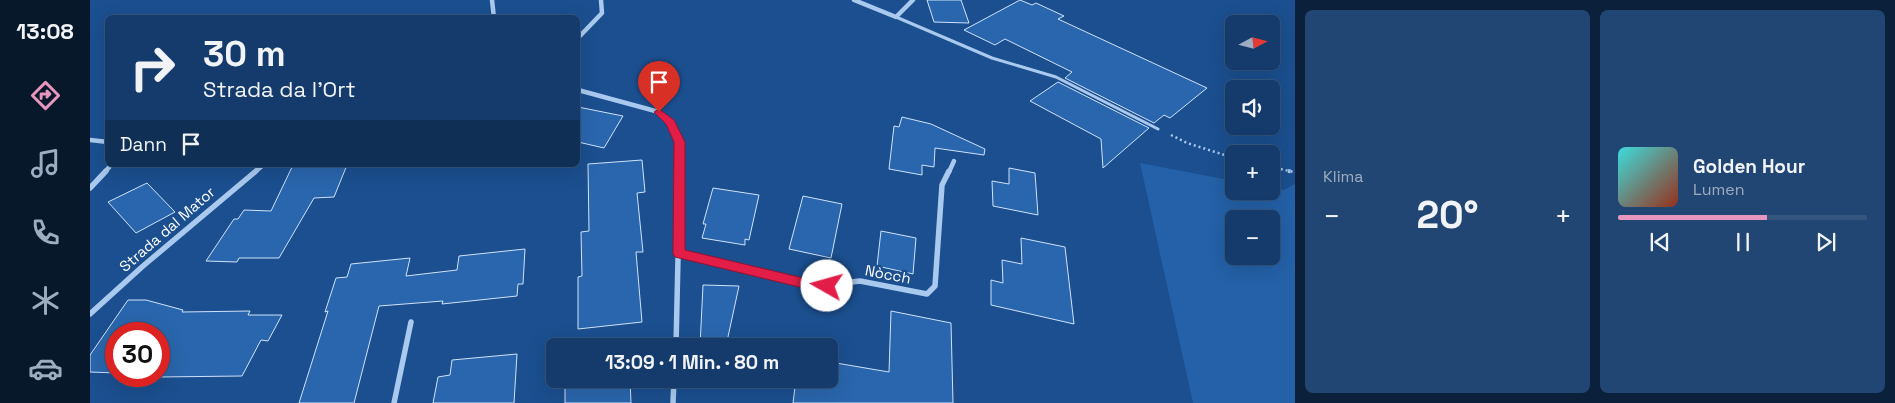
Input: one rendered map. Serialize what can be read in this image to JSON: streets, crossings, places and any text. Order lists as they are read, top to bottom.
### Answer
{
  "streets": {
    "street": ["Strada dal Mator", "Nòcch"]
  },
  "north": "right",
  "page": {
    "tabs": "13:08",
    "tile": "Klima",
    "map_buttons": ["+", "−"],
    "turn": ["30 m", "Strada da l'Ort"],
    "then": "Dann",
    "song": ["Golden Hour", "Lumen"],
    "heat": ["−", "20°", "+"],
    "limit": "30",
    "trip": "13:09 · 1 Min. · 80 m"
  }
}
